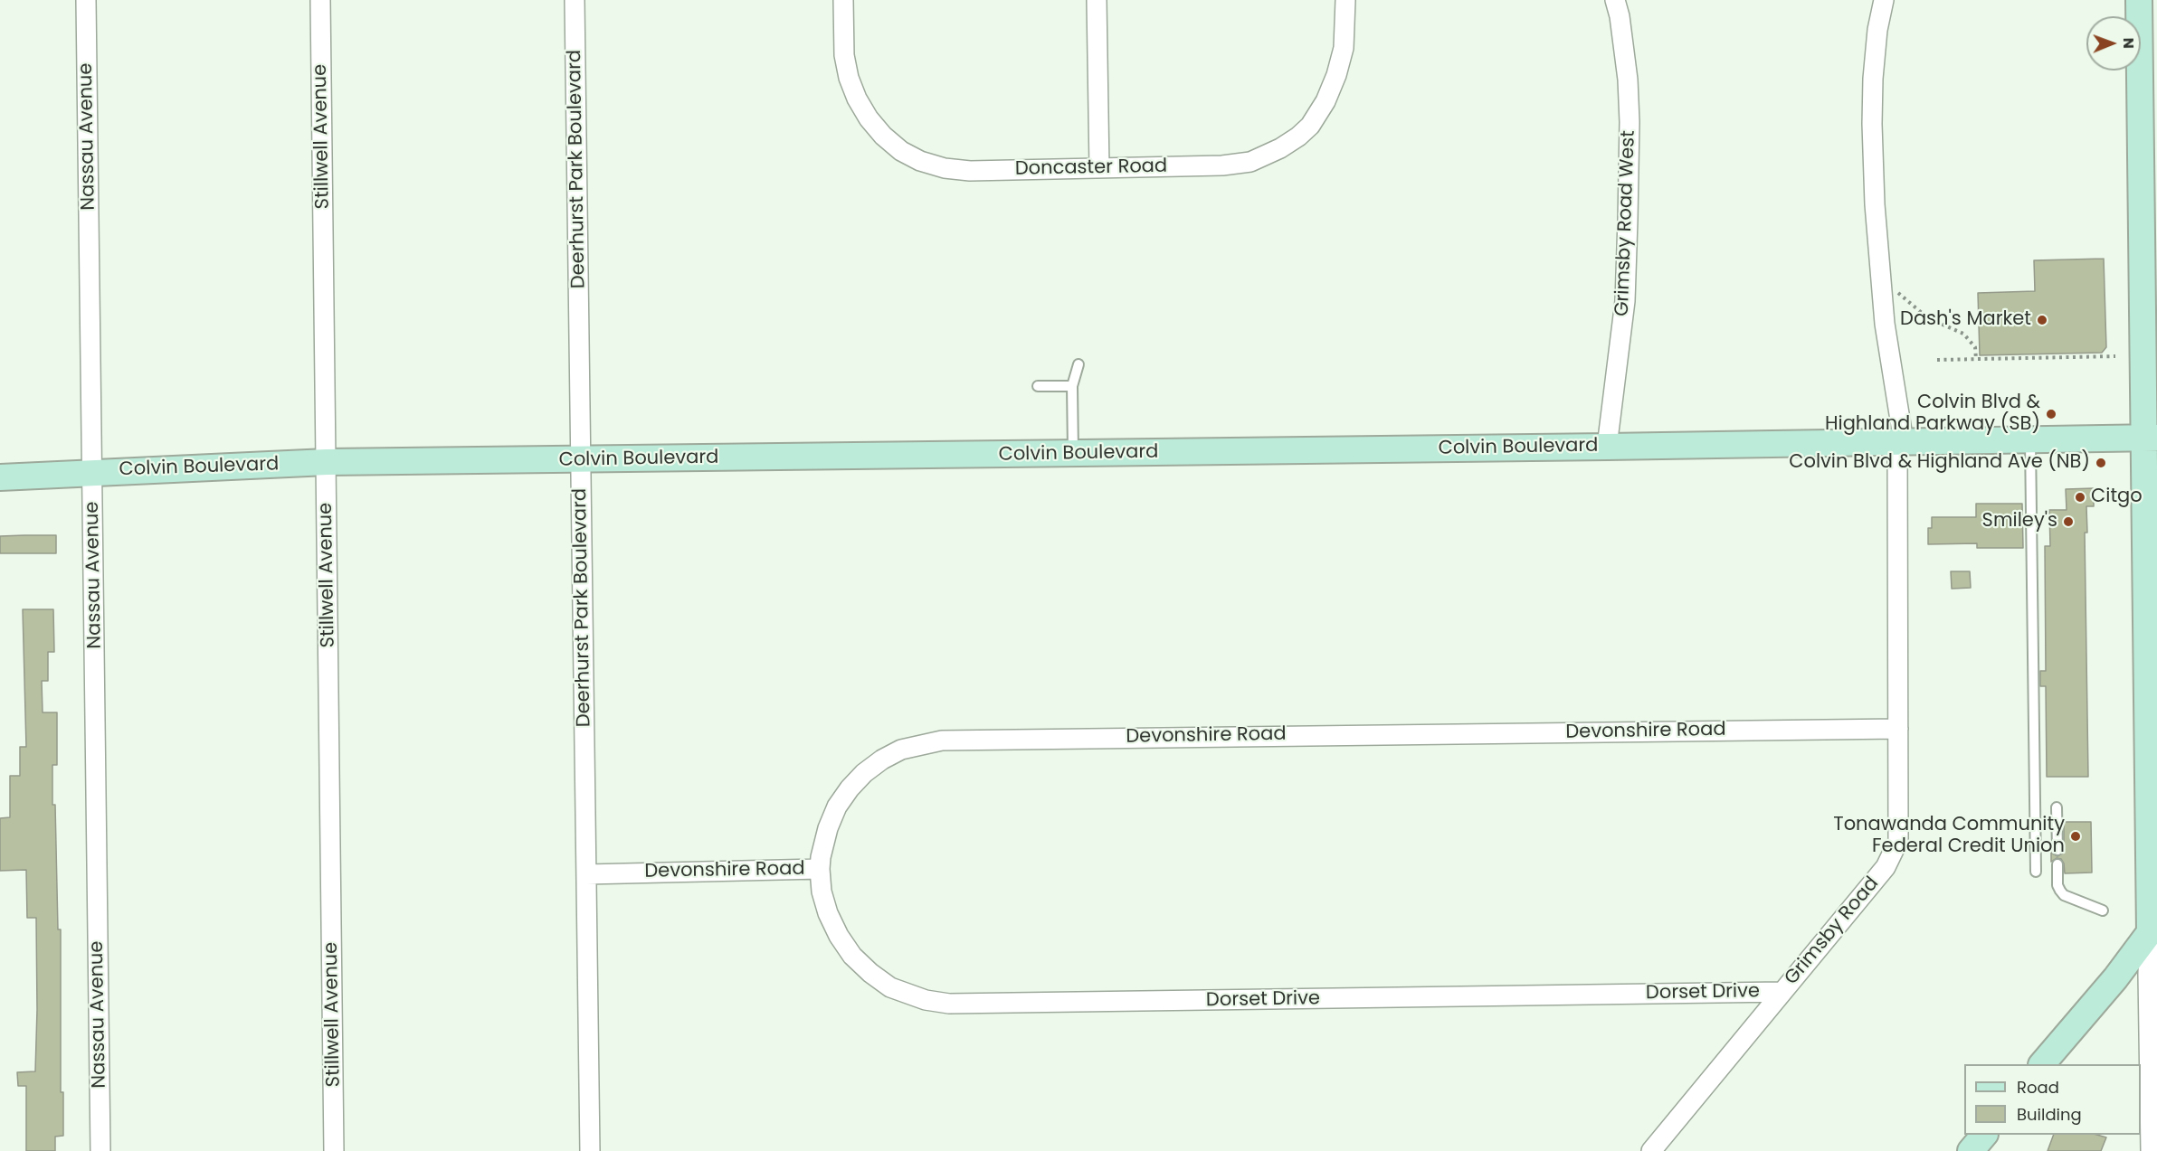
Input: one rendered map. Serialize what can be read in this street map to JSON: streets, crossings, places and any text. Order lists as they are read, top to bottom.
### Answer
{
  "streets": {
    "street": [
      "Nassau Avenue",
      "Stillwell Avenue",
      "Doncaster Road",
      "Deerhurst Park Boulevard",
      "Grimsby Road West",
      "Colvin Boulevard",
      "Devonshire Road",
      "Grimsby Road",
      "Dorset Drive"
    ]
  },
  "crossings": [
    ["Nassau Avenue", "Colvin Boulevard"],
    ["Stillwell Avenue", "Colvin Boulevard"],
    ["Deerhurst Park Boulevard", "Colvin Boulevard"],
    ["Deerhurst Park Boulevard", "Devonshire Road"],
    ["Grimsby Road West", "Colvin Boulevard"],
    ["Colvin Boulevard", "Grimsby Road"],
    ["Devonshire Road", "Grimsby Road"],
    ["Devonshire Road", "Dorset Drive"],
    ["Grimsby Road", "Dorset Drive"]
  ],
  "places": [
    "Dash's Market",
    "Colvin Blvd & Highland Parkway (SB)",
    "Colvin Blvd & Highland Ave (NB)",
    "Citgo",
    "Smiley's",
    "Tonawanda Community Federal Credit Union"
  ],
  "legend": ["Road", "Building"],
  "north": "right"
}
